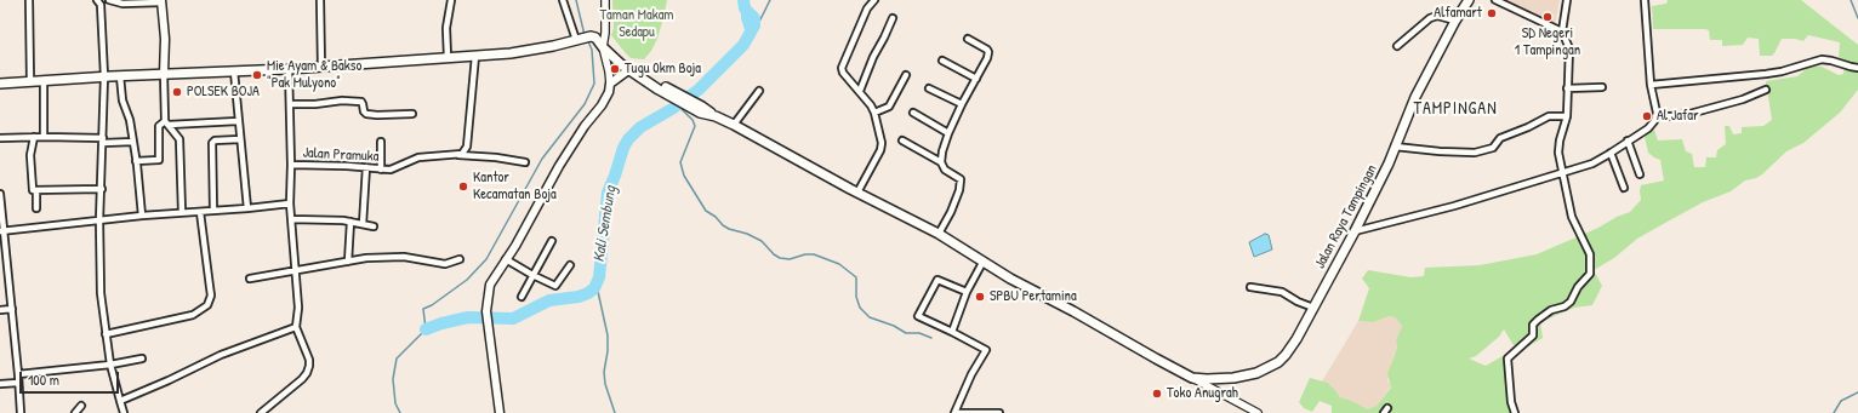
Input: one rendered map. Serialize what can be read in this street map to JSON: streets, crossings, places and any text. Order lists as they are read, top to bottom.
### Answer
{
  "streets": {
    "main road": ["Jalan Raya Tampingan"],
    "street": ["Jalan Pramuka"]
  },
  "districts": ["TAMPINGAN"],
  "water": ["Kali Sembung"],
  "parks": ["Taman Makam Sedapu"],
  "places": [
    "Alfamart",
    "SD Negeri 1 Tampingan",
    "Tugu 0km Boja",
    "Mie Ayam & Bakso \"Pak Mulyono\"",
    "POLSEK BOJA",
    "Al Jafar",
    "Kantor Kecamatan Boja",
    "SPBU Pertamina",
    "Toko Anugrah"
  ],
  "scale_bar": "100 m"
}
